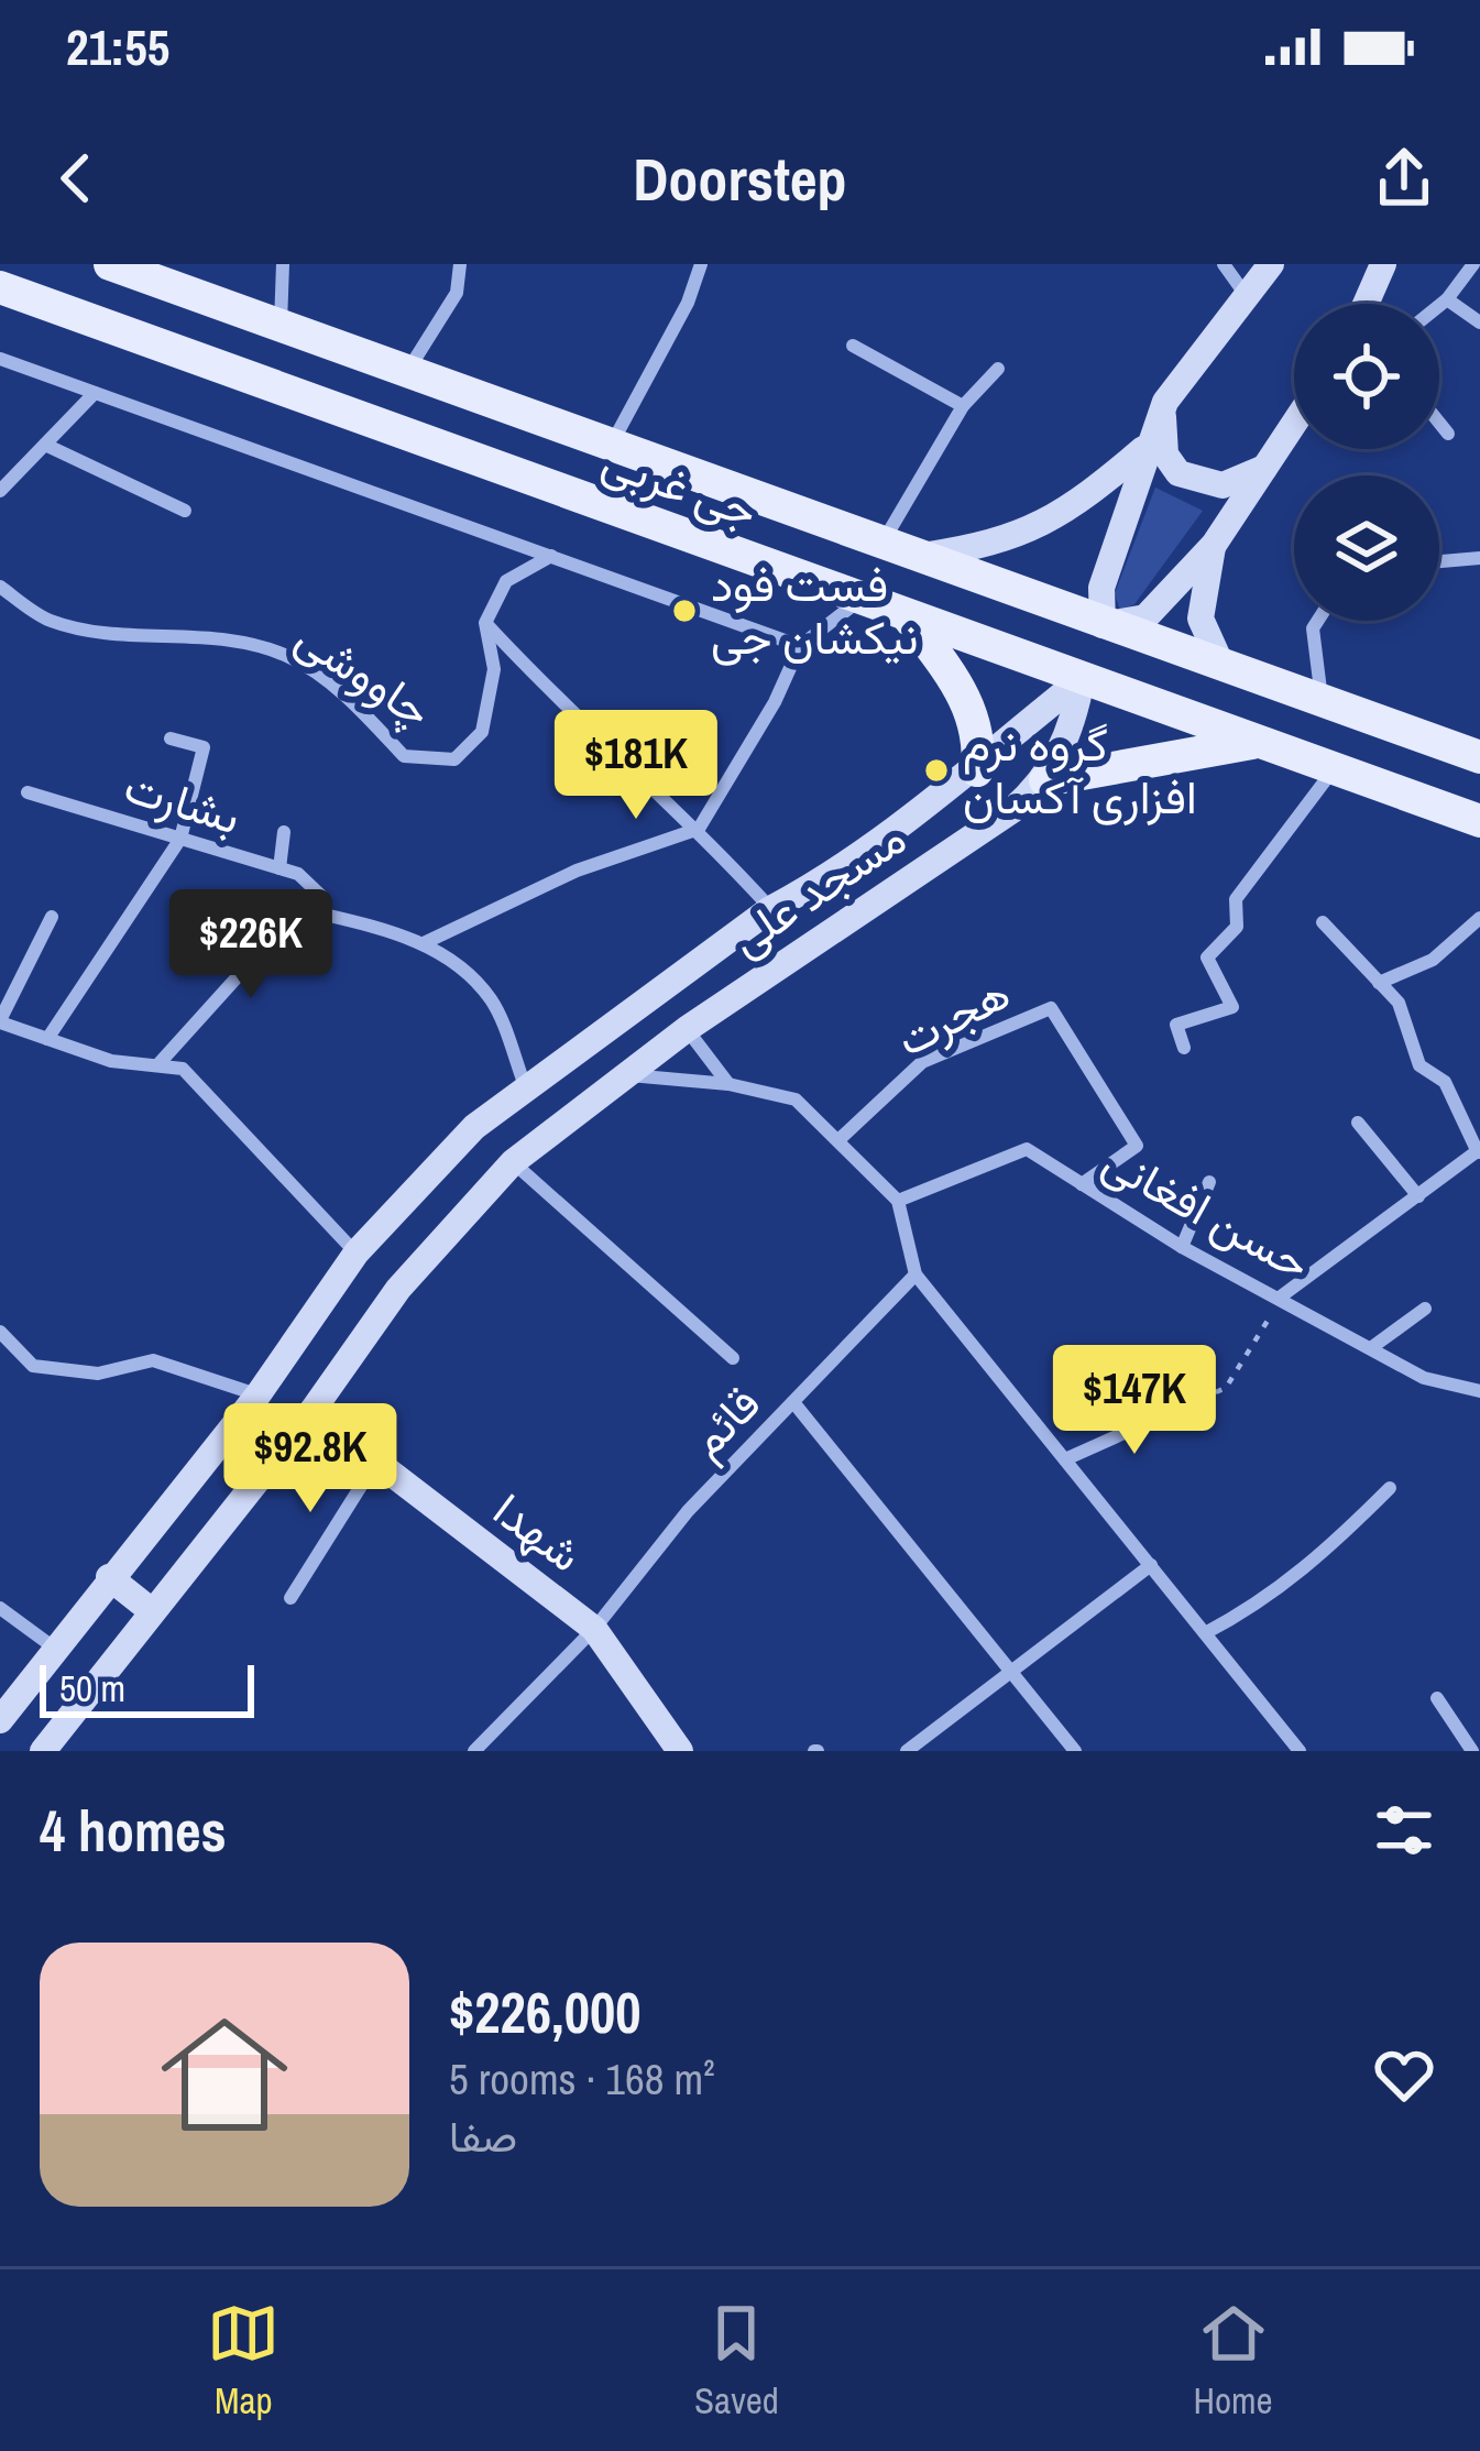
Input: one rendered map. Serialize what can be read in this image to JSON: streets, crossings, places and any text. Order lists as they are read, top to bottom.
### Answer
{
  "streets": {
    "main road": ["جی غربی", "مسجد علی", "شهدا"],
    "street": [
      "چاووشی",
      "بشارت",
      "هجرت",
      "حسن افغانی",
      "قائم"
    ]
  },
  "crossings": [
    ["جی غربی", "مسجد علی"],
    ["بشارت", "مسجد علی"],
    ["مسجد علی", "شهدا"],
    ["هجرت", "حسن افغانی"],
    ["قائم", "شهدا"]
  ],
  "places": ["فست فود نیکشان جی", "گروه نرم افزاری آکسان"],
  "scale_bar": "50 m",
  "page": {
    "status": "21:55",
    "header": "Doorstep",
    "price": [
      "$181K",
      "$226K",
      "$147K",
      "$92.8K"
    ],
    "scale": "50 m",
    "heading": "4 homes",
    "list": [
      {
        "name": "$226,000",
        "note": "5 rooms · 168 m² · صفا"
      }
    ],
    "tabs": ["Map", "Saved", "Home"]
  }
}
